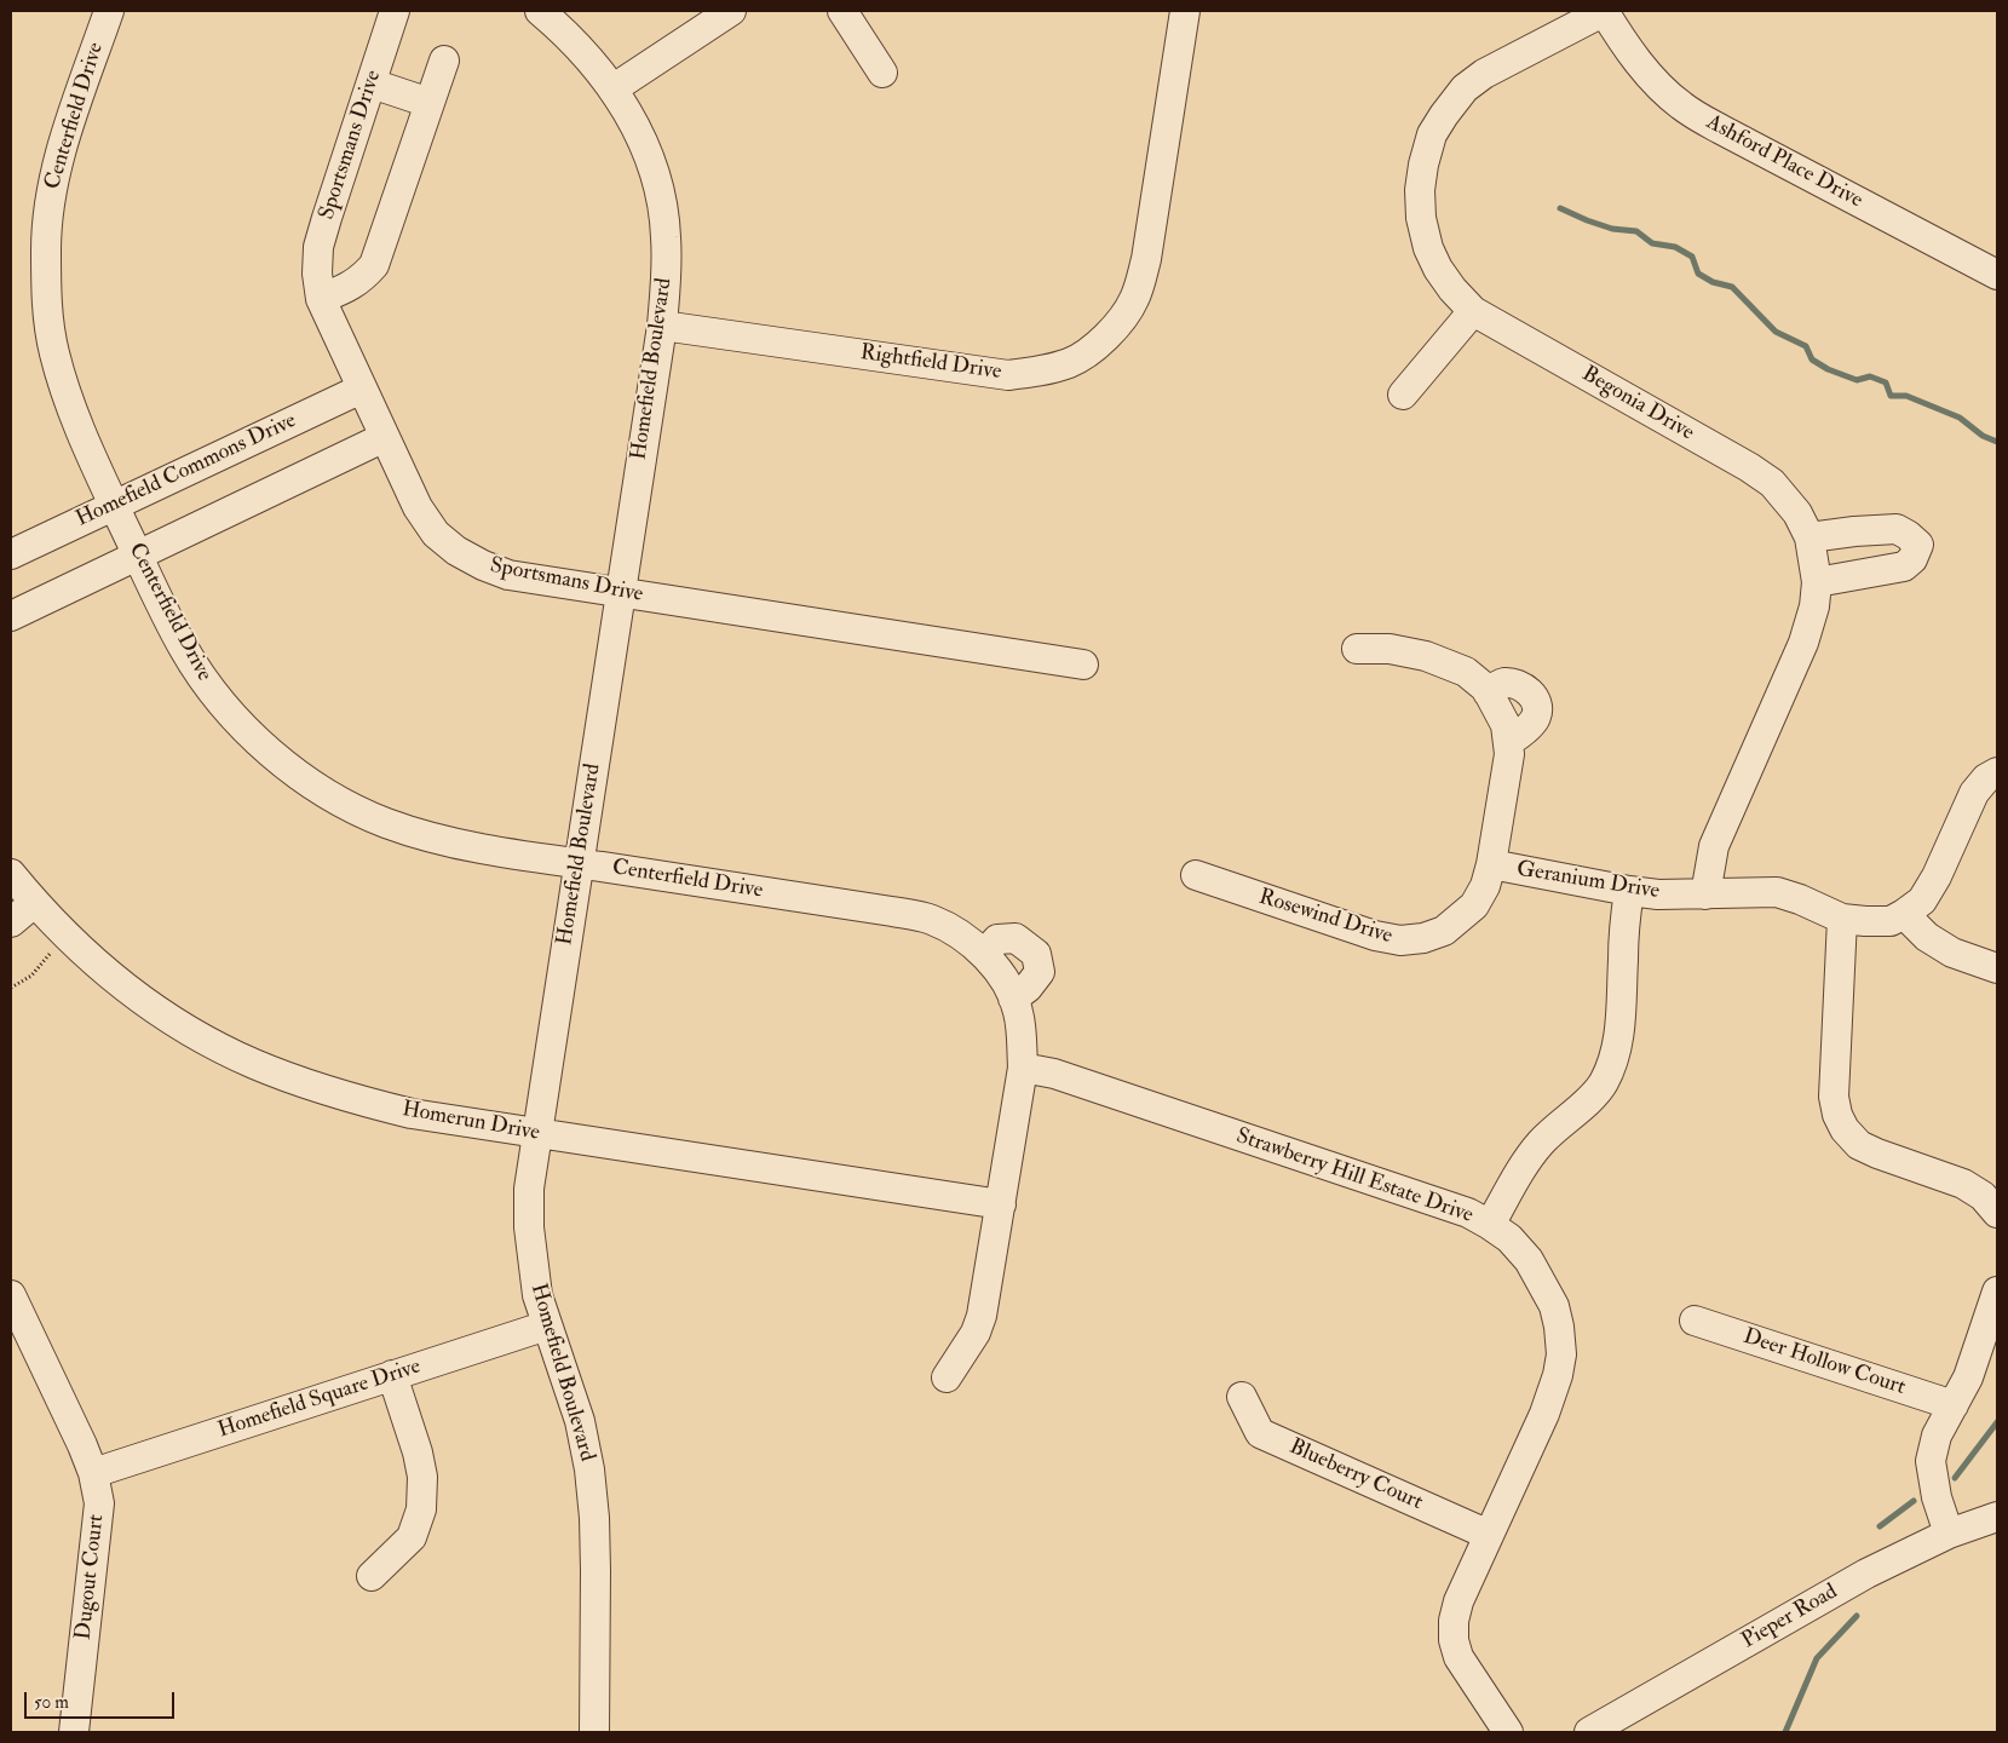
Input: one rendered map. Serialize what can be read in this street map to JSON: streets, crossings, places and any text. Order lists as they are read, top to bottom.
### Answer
{
  "streets": {
    "street": [
      "Centerfield Drive",
      "Sportsmans Drive",
      "Ashford Place Drive",
      "Rightfield Drive",
      "Homefield Boulevard",
      "Begonia Drive",
      "Homefield Commons Drive",
      "Geranium Drive",
      "Rosewind Drive",
      "Homerun Drive",
      "Strawberry Hill Estate Drive",
      "Deer Hollow Court",
      "Homefield Square Drive",
      "Blueberry Court",
      "Dugout Court",
      "Pieper Road"
    ]
  },
  "crossings": [
    ["Centerfield Drive", "Homefield Boulevard"],
    ["Centerfield Drive", "Homefield Commons Drive"],
    ["Centerfield Drive", "Homerun Drive"],
    ["Centerfield Drive", "Strawberry Hill Estate Drive"],
    ["Sportsmans Drive", "Homefield Boulevard"],
    ["Sportsmans Drive", "Homefield Commons Drive"],
    ["Ashford Place Drive", "Begonia Drive"],
    ["Rightfield Drive", "Homefield Boulevard"],
    ["Homefield Boulevard", "Homerun Drive"],
    ["Homefield Boulevard", "Homefield Square Drive"],
    ["Begonia Drive", "Geranium Drive"],
    ["Geranium Drive", "Rosewind Drive"],
    ["Strawberry Hill Estate Drive", "Blueberry Court"],
    ["Homefield Square Drive", "Dugout Court"]
  ],
  "scale_bar": "50 m"
}
